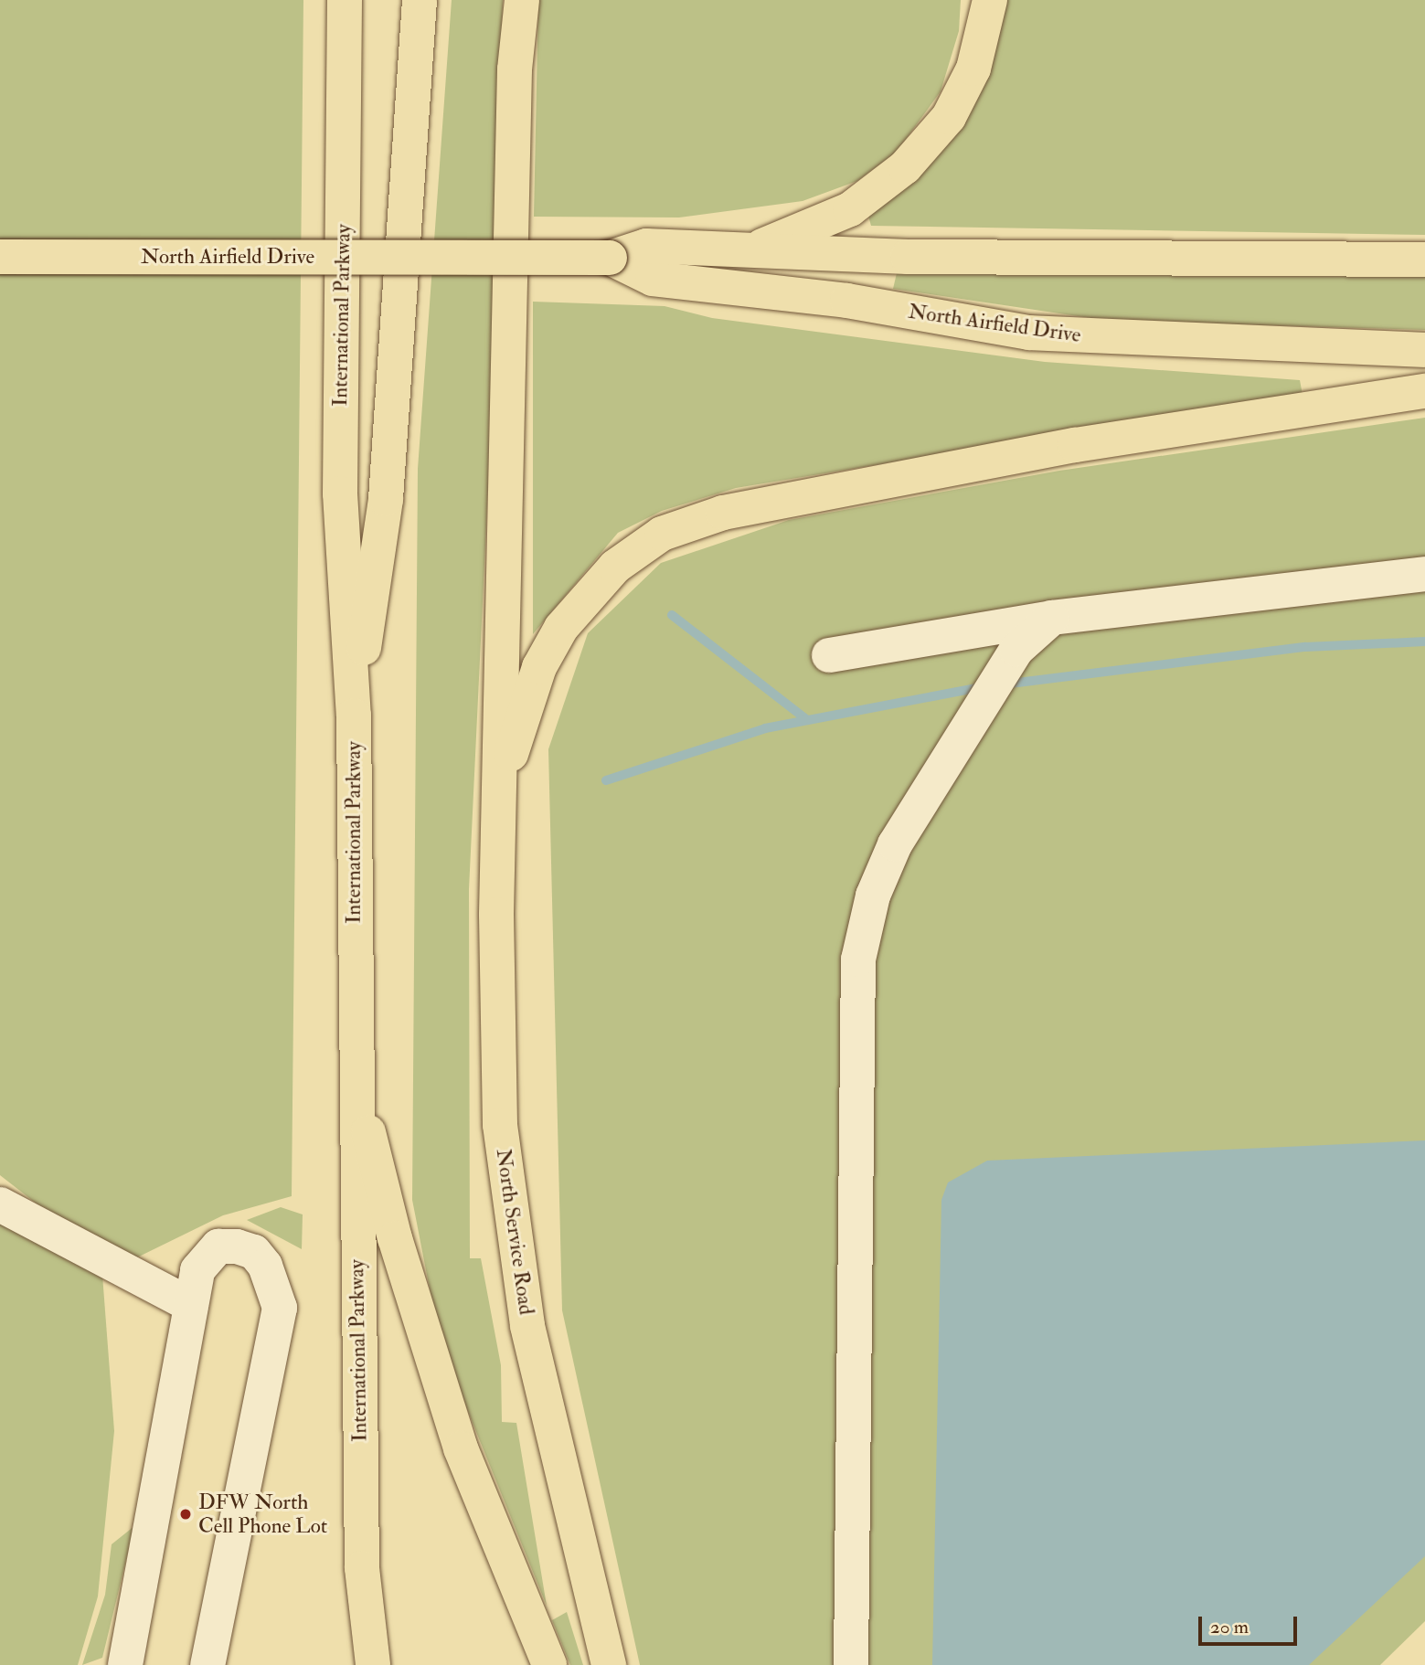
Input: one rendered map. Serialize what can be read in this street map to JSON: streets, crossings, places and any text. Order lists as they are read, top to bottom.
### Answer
{
  "streets": {
    "main road": ["North Airfield Drive", "International Parkway", "North Service Road"]
  },
  "places": ["DFW North Cell Phone Lot"],
  "scale_bar": "20 m"
}
